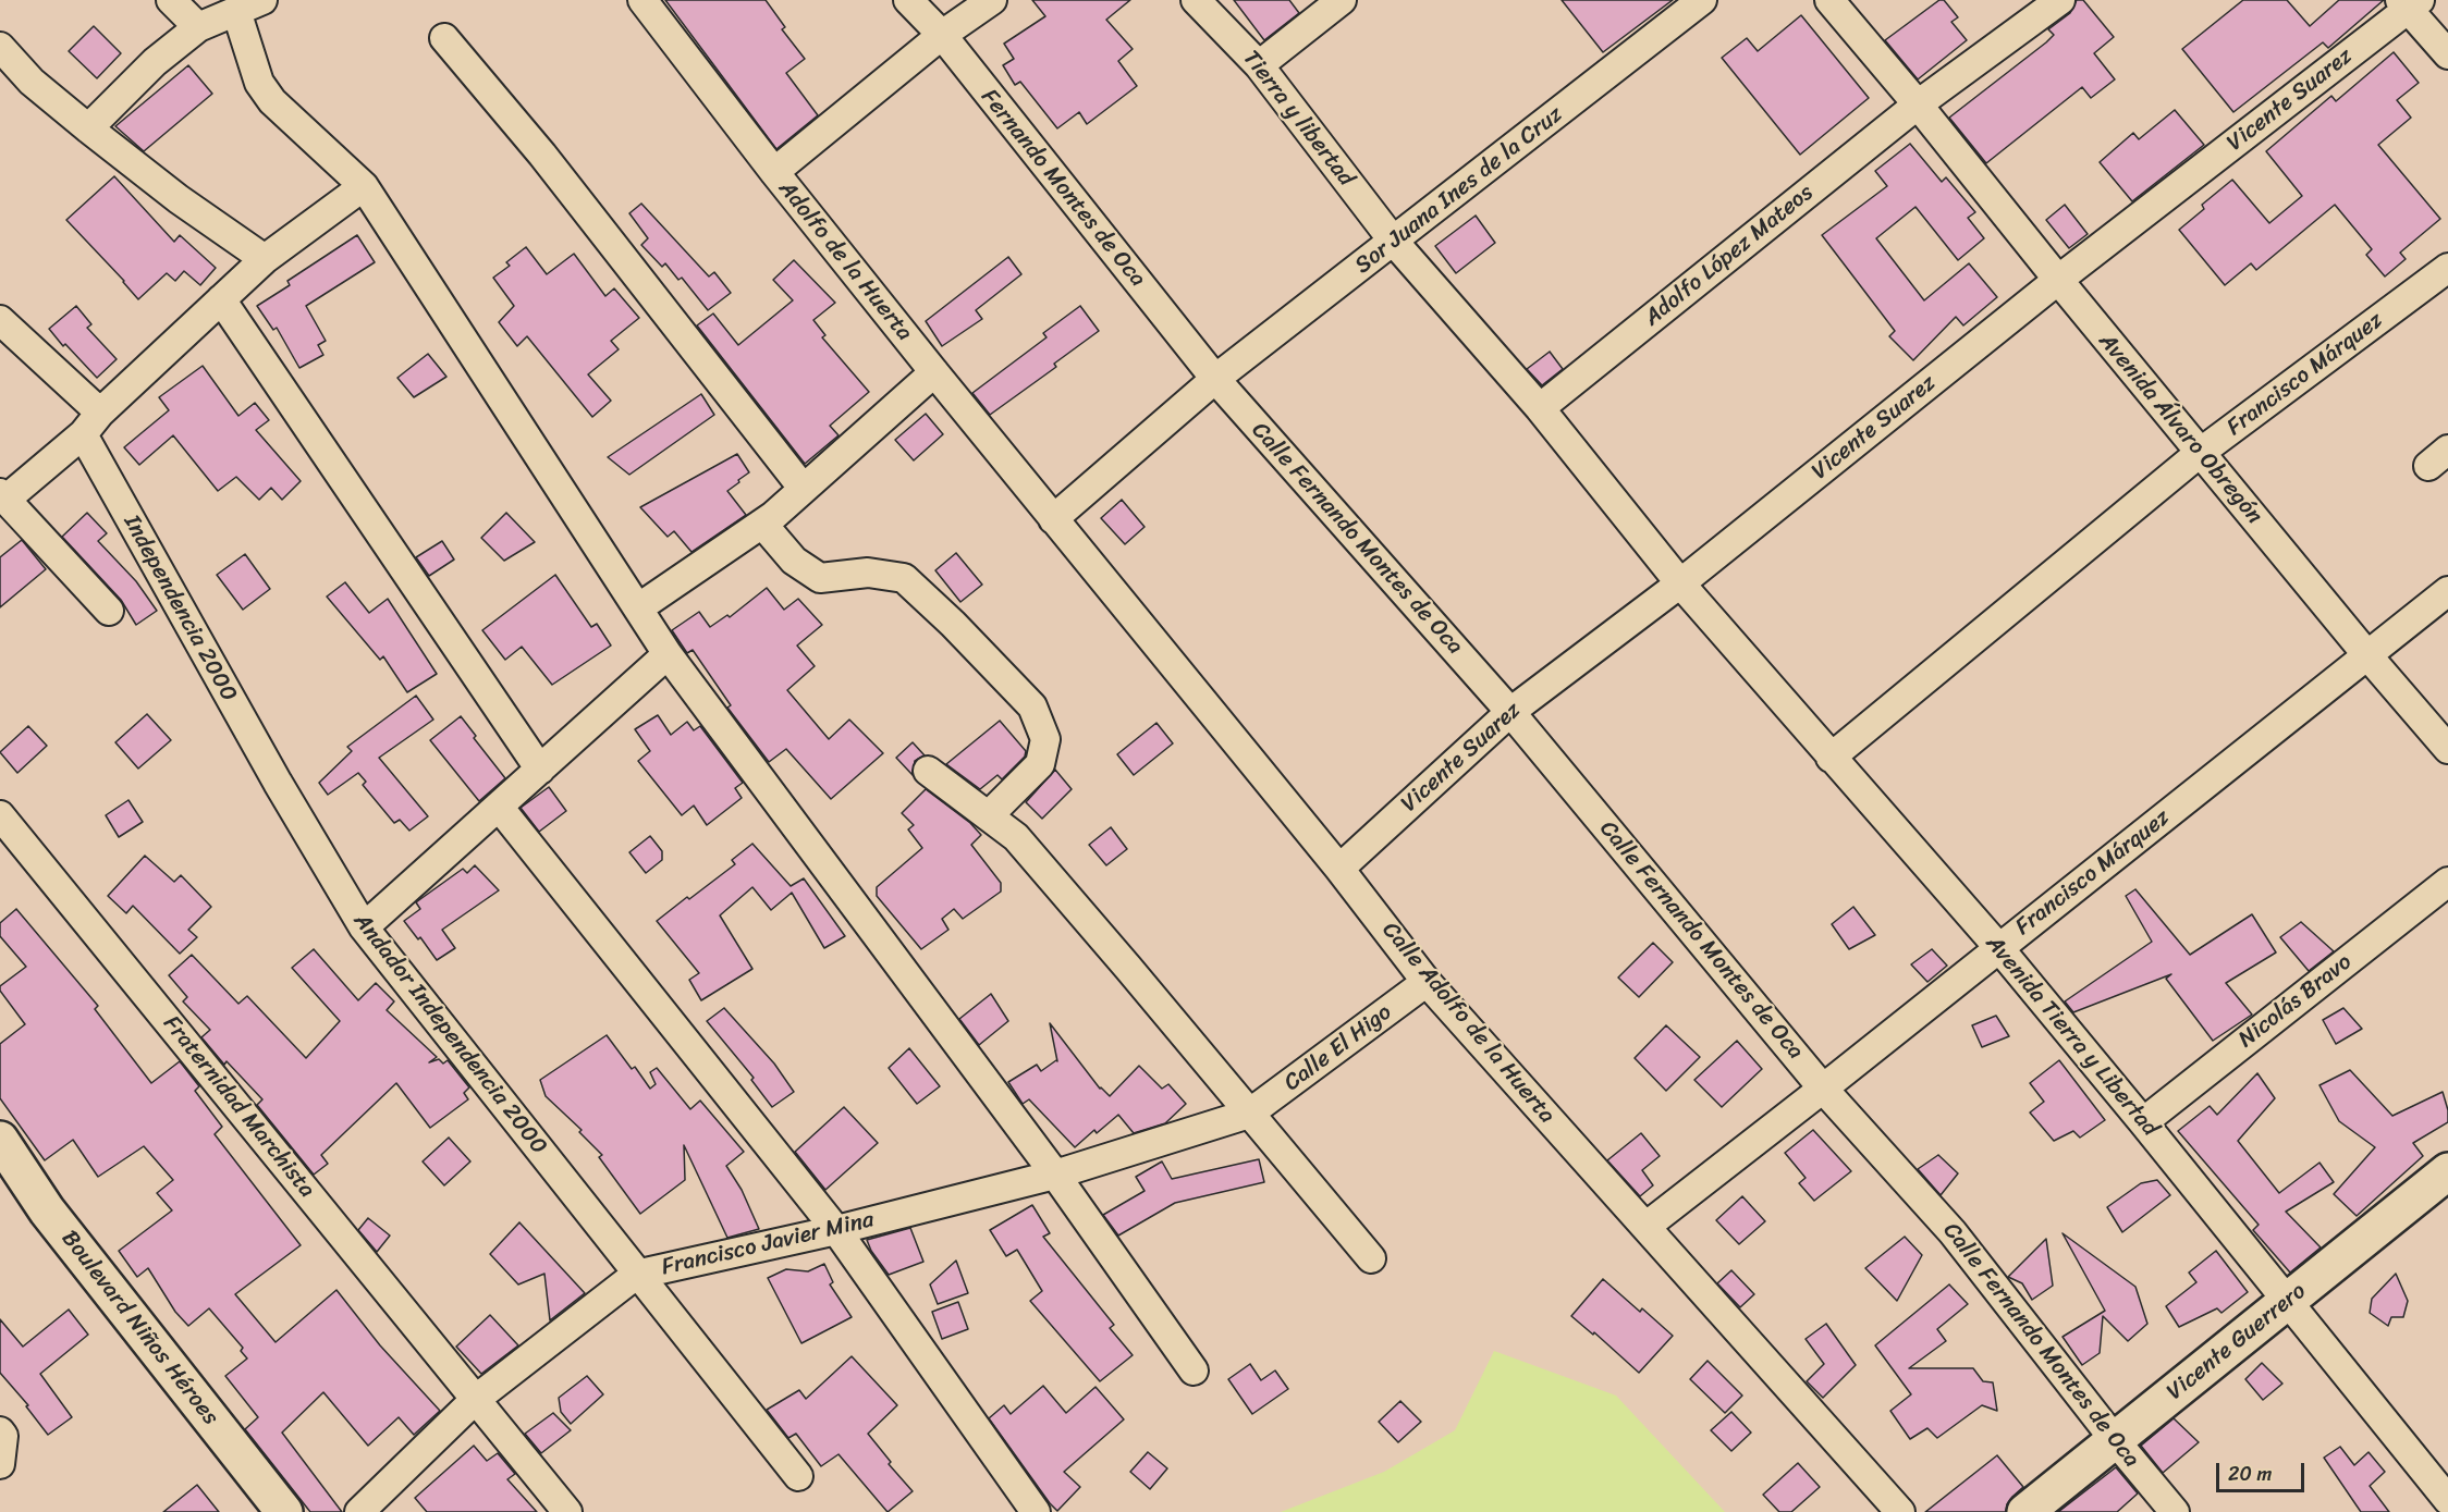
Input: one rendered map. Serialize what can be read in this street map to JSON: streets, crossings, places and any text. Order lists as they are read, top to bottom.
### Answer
{
  "streets": {
    "street": [
      "Vicente Suarez",
      "Tierra y libertad",
      "Fernando Montes de Oca",
      "Sor Juana Ines de la Cruz",
      "Adolfo López Mateos",
      "Adolfo de la Huerta",
      "Francisco Márquez",
      "Avenida Álvaro Obregón",
      "Calle Fernando Montes de Oca",
      "Independencia 2000",
      "Nicolás Bravo",
      "Calle Adolfo de la Huerta",
      "Andador Independencia 2000",
      "Avenida Tierra y Libertad",
      "Calle El Higo",
      "Fraternidad Marchista",
      "Francisco Javier Mina",
      "Boulevard Niños Héroes",
      "Vicente Guerrero"
    ]
  },
  "crossings": [
    ["Vicente Suarez", "Avenida Álvaro Obregón"],
    ["Vicente Suarez", "Calle Fernando Montes de Oca"],
    ["Vicente Suarez", "Calle Adolfo de la Huerta"],
    ["Vicente Suarez", "Avenida Tierra y Libertad"],
    ["Tierra y libertad", "Sor Juana Ines de la Cruz"],
    ["Fernando Montes de Oca", "Sor Juana Ines de la Cruz"],
    ["Fernando Montes de Oca", "Calle Fernando Montes de Oca"],
    ["Sor Juana Ines de la Cruz", "Adolfo de la Huerta"],
    ["Sor Juana Ines de la Cruz", "Calle Fernando Montes de Oca"],
    ["Sor Juana Ines de la Cruz", "Calle Adolfo de la Huerta"],
    ["Adolfo López Mateos", "Avenida Álvaro Obregón"],
    ["Adolfo de la Huerta", "Calle Adolfo de la Huerta"],
    ["Francisco Márquez", "Avenida Álvaro Obregón"],
    ["Francisco Márquez", "Calle Fernando Montes de Oca"],
    ["Francisco Márquez", "Calle Adolfo de la Huerta"],
    ["Francisco Márquez", "Avenida Tierra y Libertad"],
    ["Calle Fernando Montes de Oca", "Vicente Guerrero"],
    ["Independencia 2000", "Andador Independencia 2000"],
    ["Nicolás Bravo", "Avenida Tierra y Libertad"],
    ["Calle Adolfo de la Huerta", "Calle El Higo"],
    ["Andador Independencia 2000", "Francisco Javier Mina"],
    ["Avenida Tierra y Libertad", "Vicente Guerrero"],
    ["Calle El Higo", "Francisco Javier Mina"],
    ["Fraternidad Marchista", "Francisco Javier Mina"]
  ],
  "scale_bar": "20 m"
}
